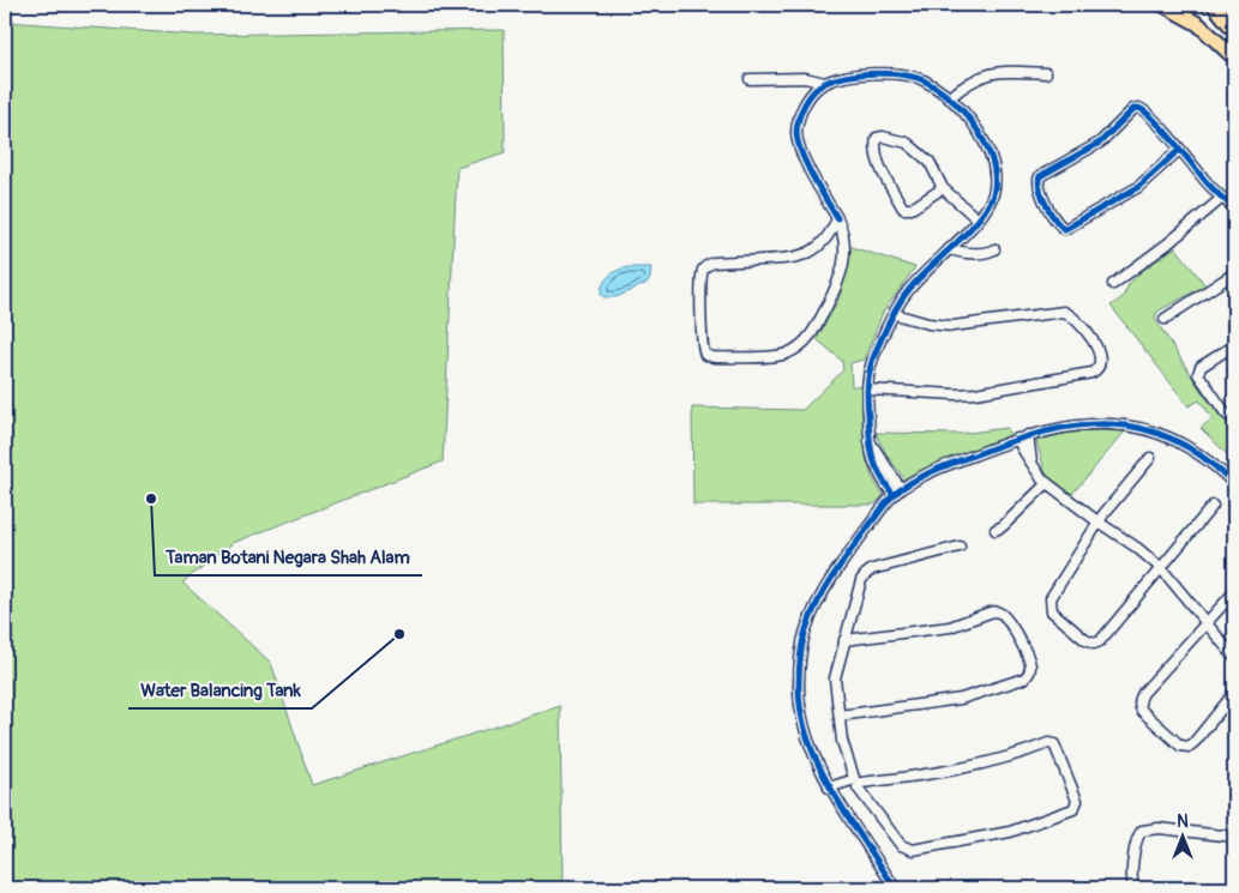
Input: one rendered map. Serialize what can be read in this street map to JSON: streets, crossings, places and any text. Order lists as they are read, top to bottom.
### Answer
{
  "places": ["Taman Botani Negara Shah Alam", "Water Balancing Tank"],
  "north": "top"
}
